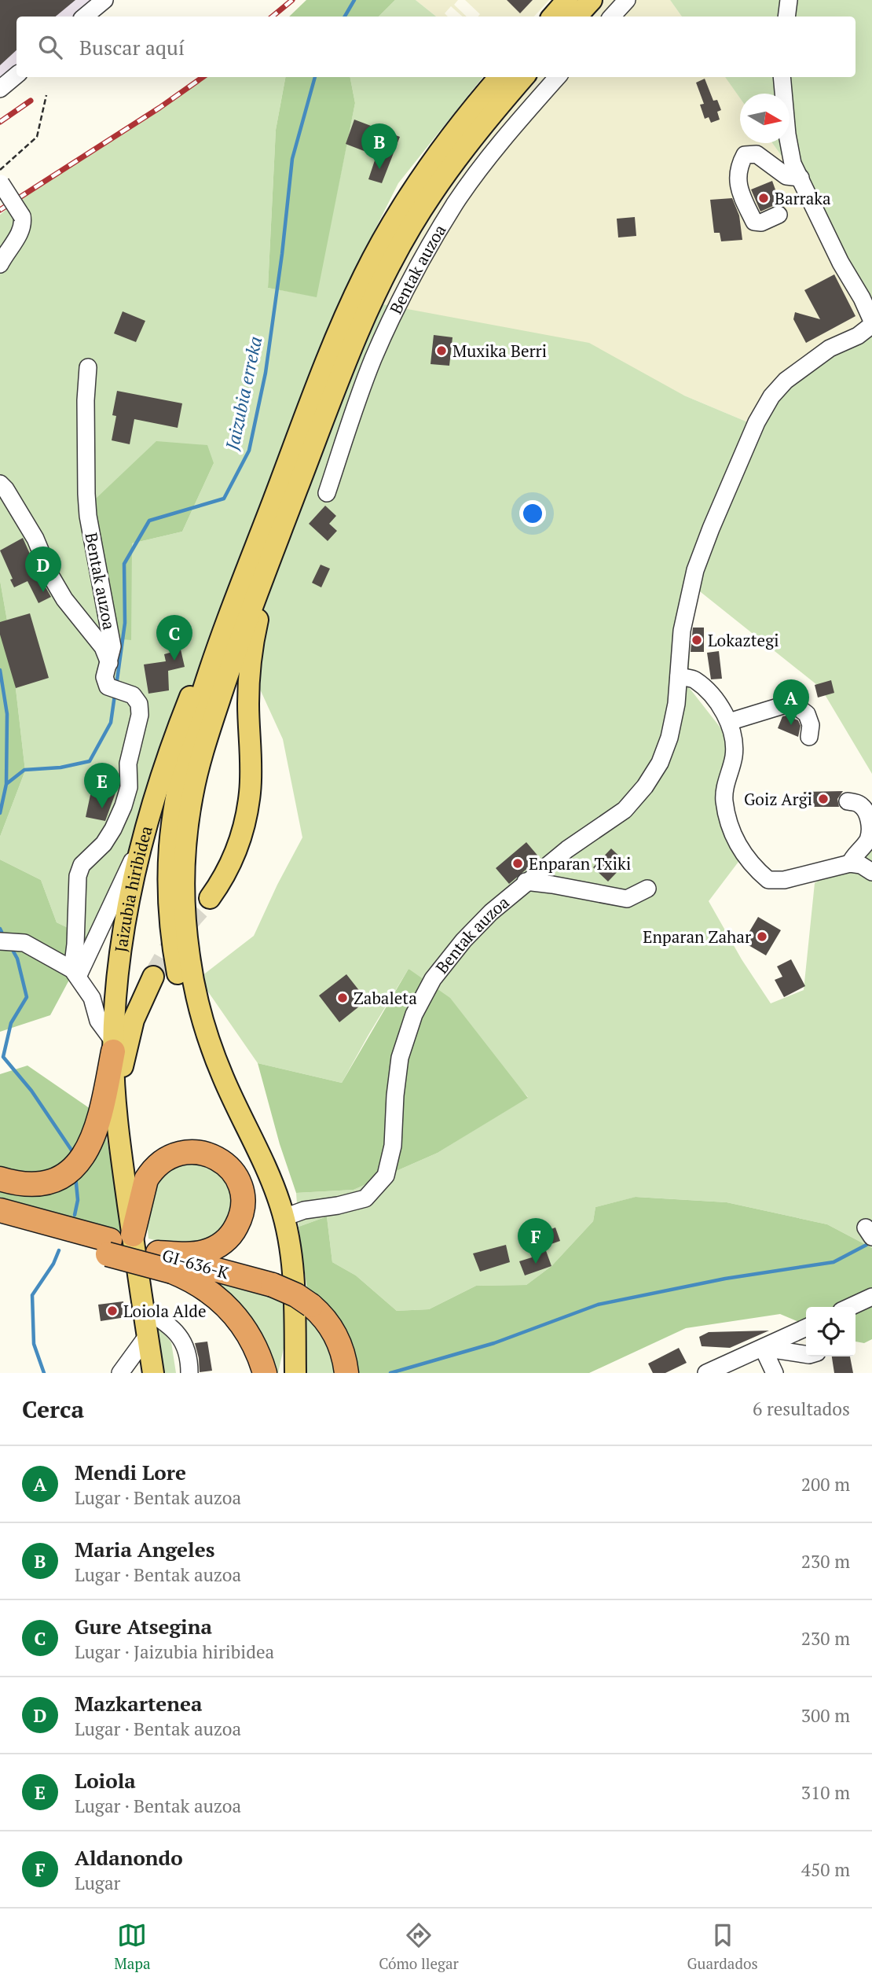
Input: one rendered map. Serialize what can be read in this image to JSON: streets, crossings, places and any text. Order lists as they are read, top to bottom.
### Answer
{
  "streets": {
    "highway": ["GI-636-K"],
    "main road": ["Jaizubia hiribidea"],
    "street": ["Bentak auzoa"]
  },
  "water": ["Jaizubia erreka"],
  "places": [
    "Barraka",
    "Muxika Berri",
    "Lokaztegi",
    "Goiz Argi",
    "Enparan Txiki",
    "Enparan Zahar",
    "Zabaleta",
    "Loiola Alde"
  ],
  "north": "right",
  "page": {
    "search": "Buscar aquí",
    "pins": [
      "B",
      "D",
      "C",
      "A",
      "E",
      "F"
    ],
    "heading": ["Cerca", "6 resultados"],
    "list": [
      {
        "mark": "A",
        "name": "Mendi Lore",
        "note": "Lugar · Bentak auzoa",
        "value": "200 m"
      },
      {
        "mark": "B",
        "name": "Maria Angeles",
        "note": "Lugar · Bentak auzoa",
        "value": "230 m"
      },
      {
        "mark": "C",
        "name": "Gure Atsegina",
        "note": "Lugar · Jaizubia hiribidea",
        "value": "230 m"
      },
      {
        "mark": "D",
        "name": "Mazkartenea",
        "note": "Lugar · Bentak auzoa",
        "value": "300 m"
      },
      {
        "mark": "E",
        "name": "Loiola",
        "note": "Lugar · Bentak auzoa",
        "value": "310 m"
      },
      {
        "mark": "F",
        "name": "Aldanondo",
        "note": "Lugar",
        "value": "450 m"
      }
    ],
    "nav": ["Mapa", "Cómo llegar", "Guardados"]
  }
}
